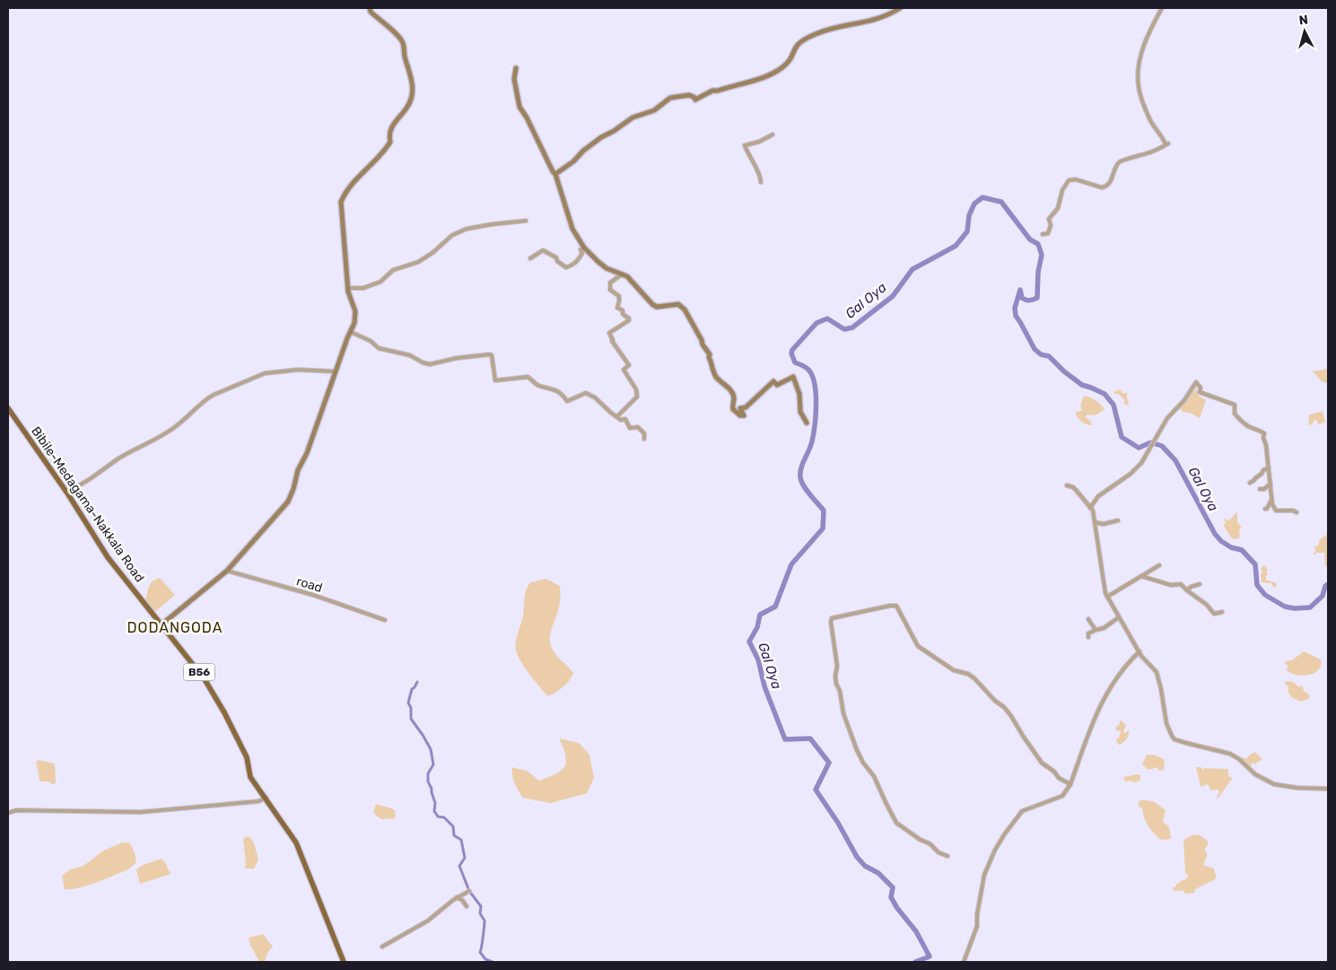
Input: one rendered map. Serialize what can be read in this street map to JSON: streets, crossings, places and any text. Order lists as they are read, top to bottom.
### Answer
{
  "streets": {
    "main road": ["Bibile-Medagama-Nakkala Road", "B56"],
    "street": ["road"]
  },
  "districts": ["DODANGODA"],
  "water": ["Gal Oya"],
  "north": "top"
}
